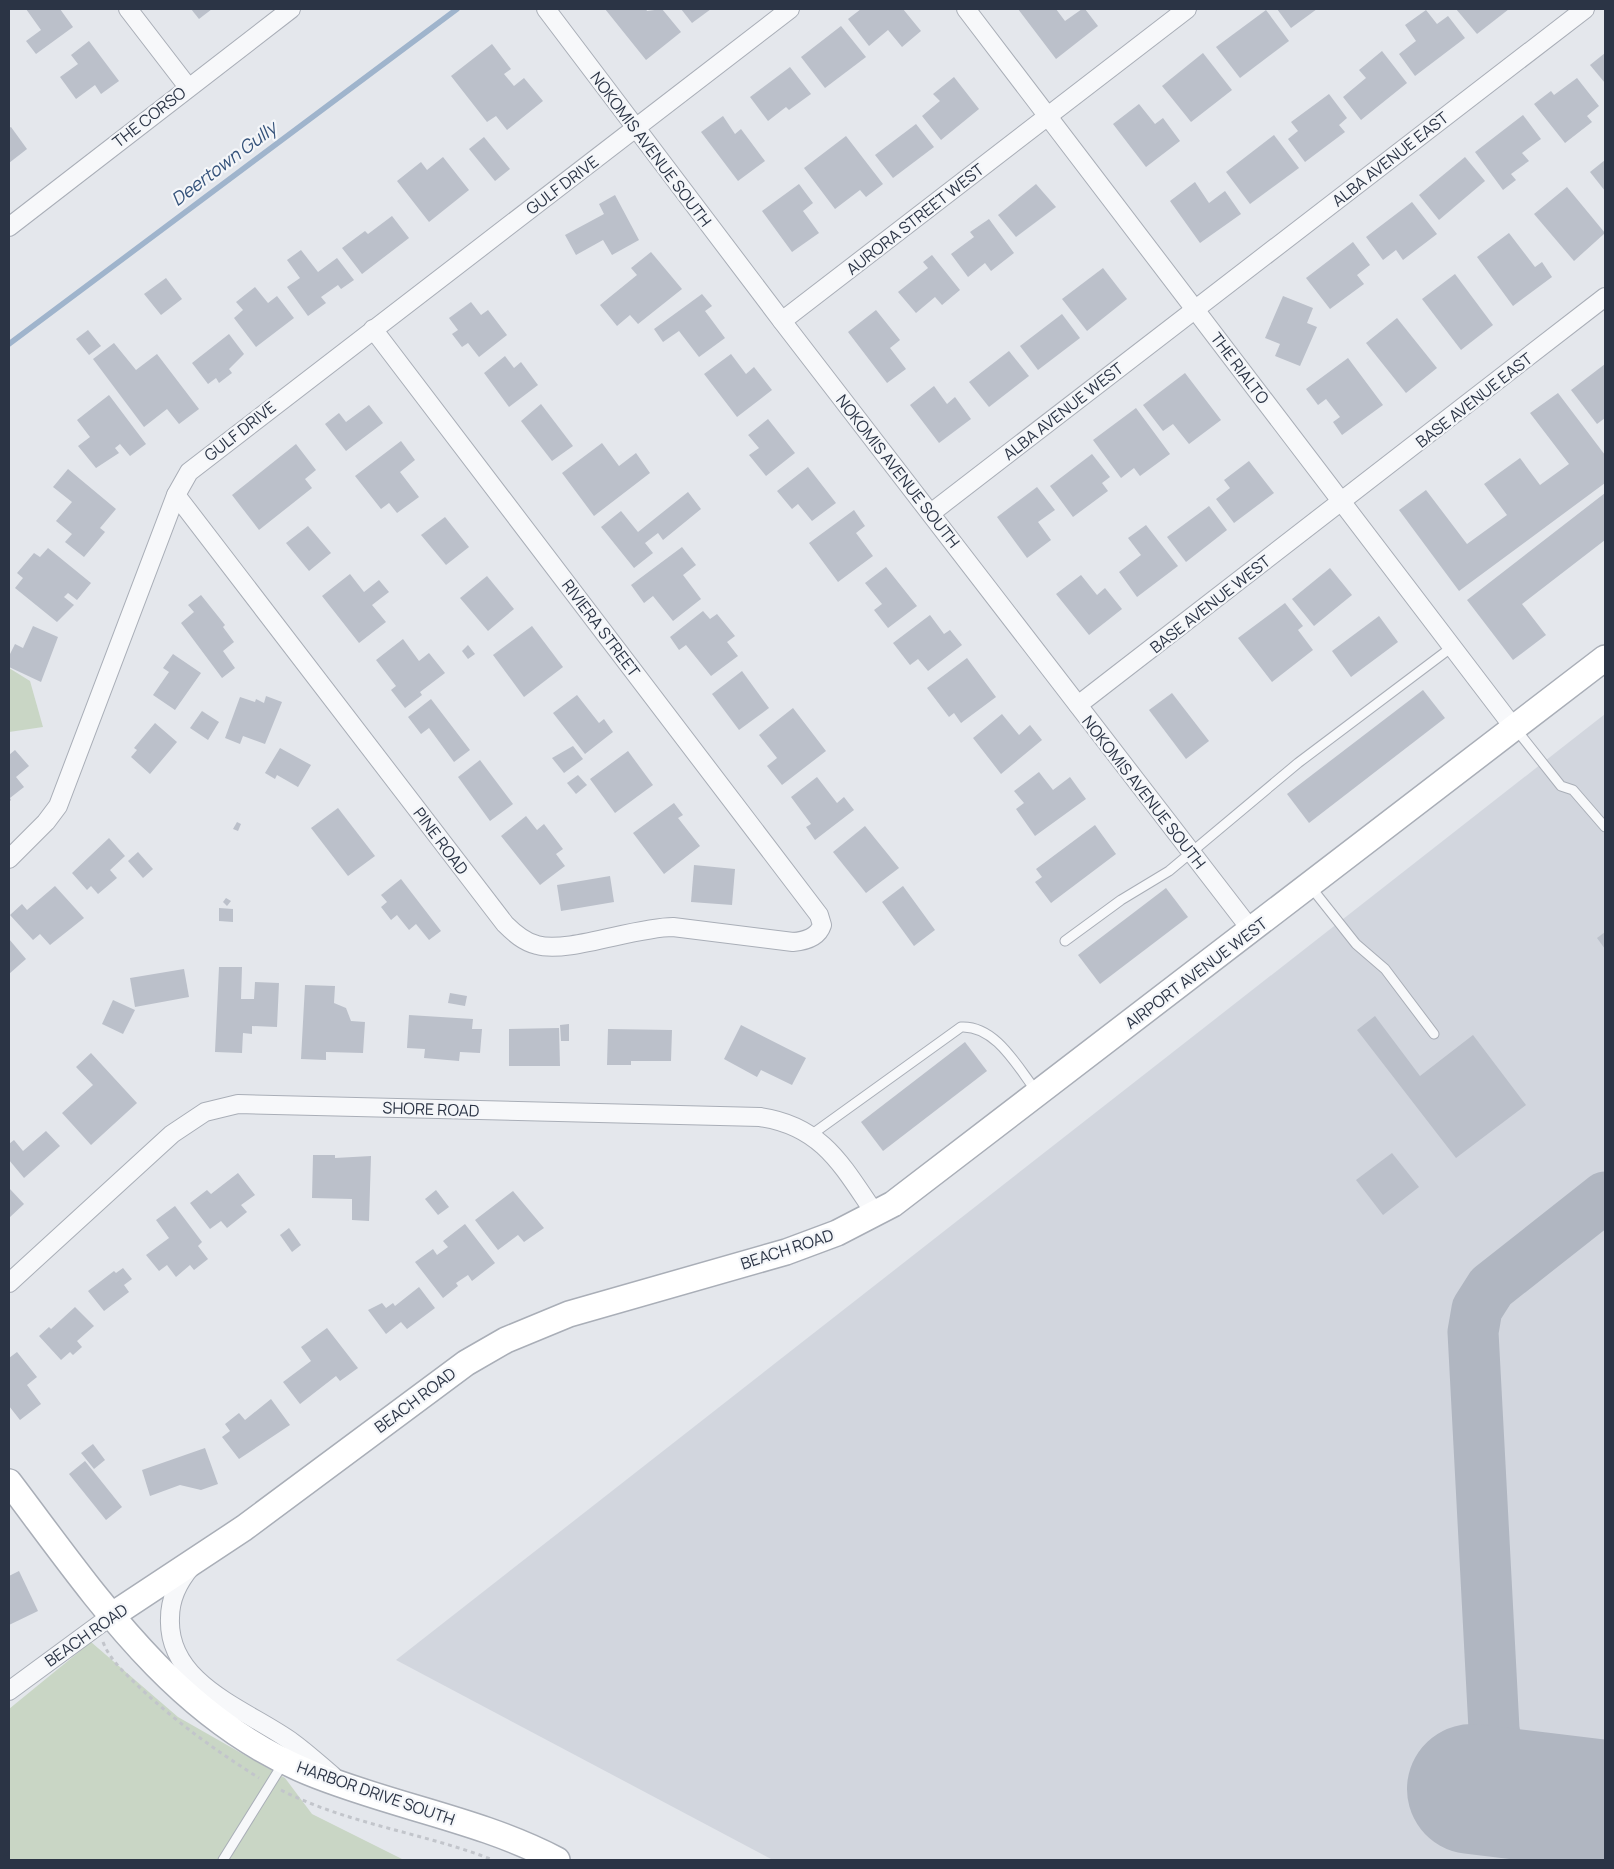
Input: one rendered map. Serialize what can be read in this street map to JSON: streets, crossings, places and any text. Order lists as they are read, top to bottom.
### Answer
{
  "streets": {
    "street": [
      "THE CORSO",
      "NOKOMIS AVENUE SOUTH",
      "ALBA AVENUE EAST",
      "GULF DRIVE",
      "AURORA STREET WEST",
      "THE RIALTO",
      "BASE AVENUE EAST",
      "ALBA AVENUE WEST",
      "BASE AVENUE WEST",
      "RIVIERA STREET",
      "PINE ROAD",
      "AIRPORT AVENUE WEST",
      "SHORE ROAD",
      "BEACH ROAD",
      "HARBOR DRIVE SOUTH"
    ]
  },
  "crossings": [
    ["NOKOMIS AVENUE SOUTH", "GULF DRIVE"],
    ["NOKOMIS AVENUE SOUTH", "AURORA STREET WEST"],
    ["NOKOMIS AVENUE SOUTH", "ALBA AVENUE WEST"],
    ["NOKOMIS AVENUE SOUTH", "BASE AVENUE WEST"],
    ["NOKOMIS AVENUE SOUTH", "AIRPORT AVENUE WEST"],
    ["ALBA AVENUE EAST", "THE RIALTO"],
    ["ALBA AVENUE EAST", "ALBA AVENUE WEST"],
    ["GULF DRIVE", "RIVIERA STREET"],
    ["GULF DRIVE", "PINE ROAD"],
    ["AURORA STREET WEST", "THE RIALTO"],
    ["THE RIALTO", "BASE AVENUE EAST"],
    ["THE RIALTO", "ALBA AVENUE WEST"],
    ["THE RIALTO", "BASE AVENUE WEST"],
    ["THE RIALTO", "AIRPORT AVENUE WEST"],
    ["BASE AVENUE EAST", "BASE AVENUE WEST"],
    ["RIVIERA STREET", "PINE ROAD"],
    ["AIRPORT AVENUE WEST", "SHORE ROAD"],
    ["AIRPORT AVENUE WEST", "BEACH ROAD"],
    ["SHORE ROAD", "BEACH ROAD"],
    ["BEACH ROAD", "HARBOR DRIVE SOUTH"]
  ],
  "water": ["Deertown Gully"]
}
